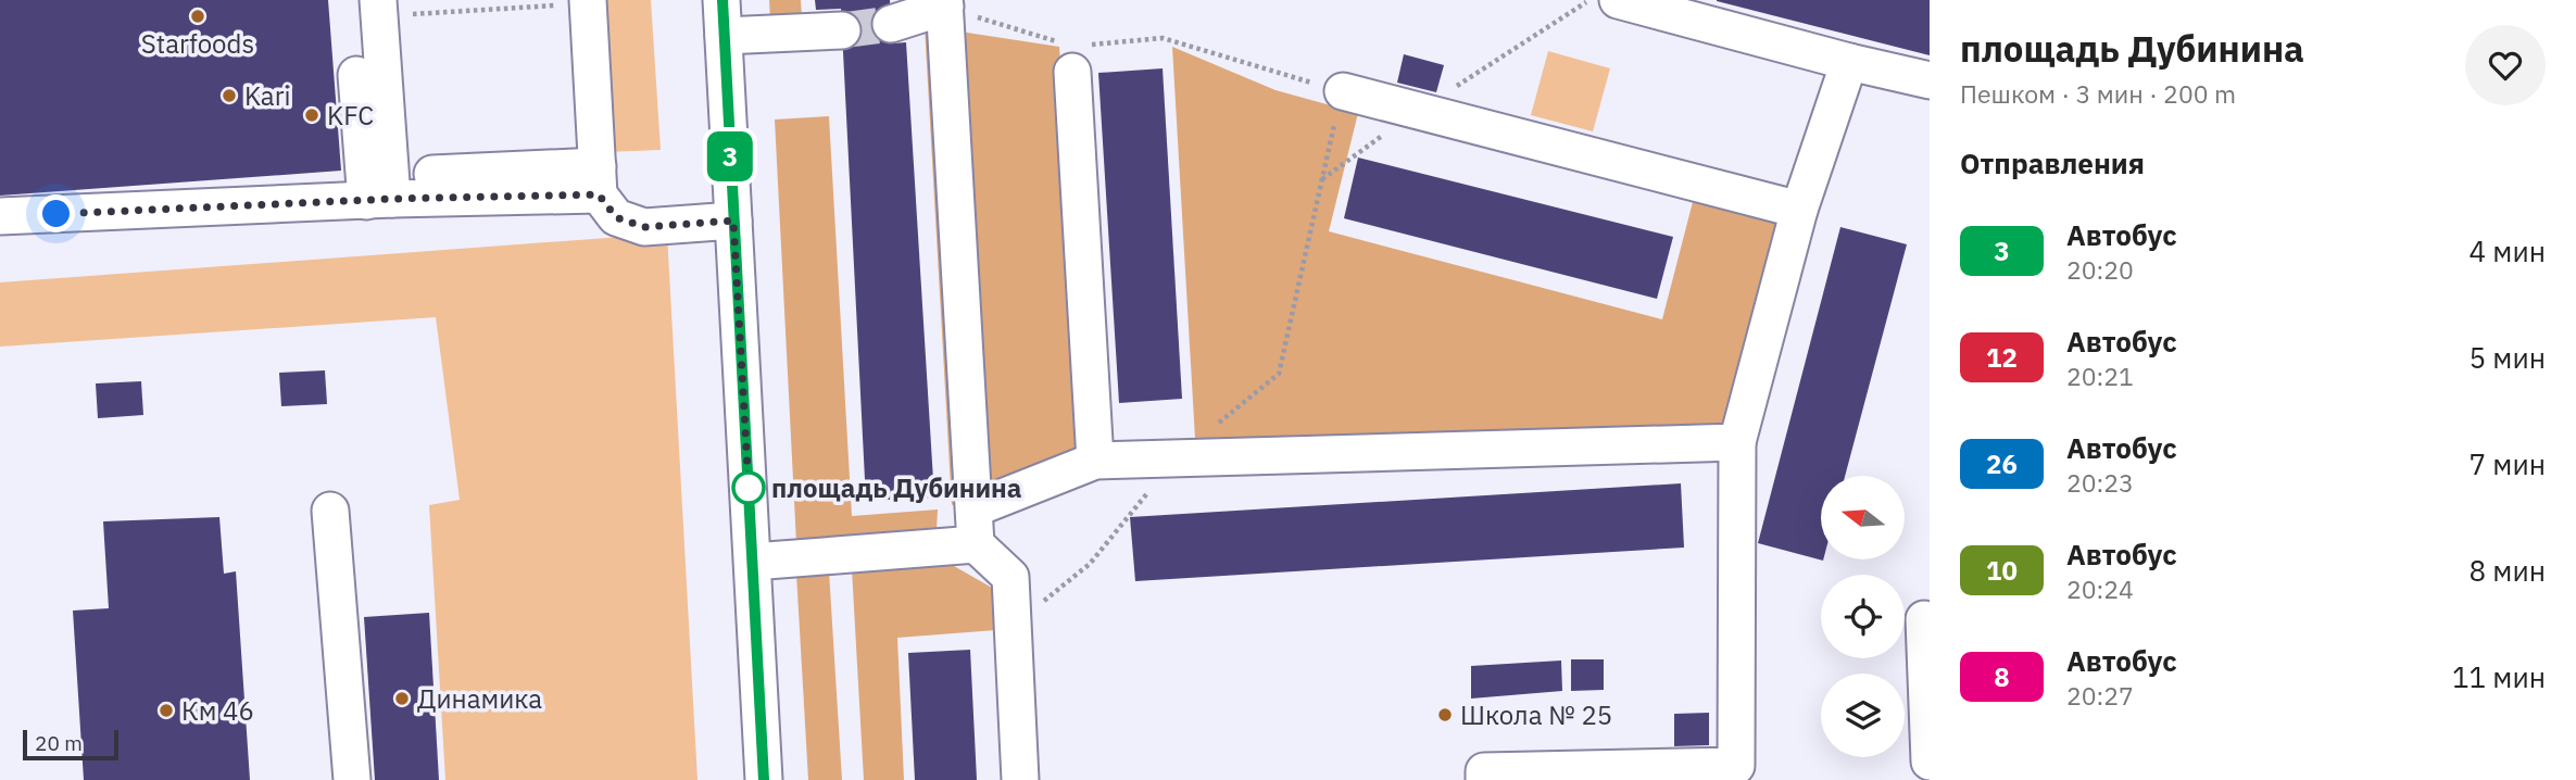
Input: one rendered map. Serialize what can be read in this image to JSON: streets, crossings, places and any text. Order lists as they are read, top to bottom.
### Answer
{
  "places": [
    "Starfoods",
    "Kari",
    "KFC",
    "площадь Дубинина",
    "Динамика",
    "Км 46",
    "Школа № 25"
  ],
  "lines": ["bus line 3"],
  "scale_bar": "20 m",
  "north": "left",
  "page": {
    "on_map": "3",
    "heading": [
      ["площадь Дубинина", "Пешком · 3 мин · 200 m"],
      "Отправления"
    ],
    "list": [
      {
        "mark": "3",
        "name": "Автобус",
        "note": "20:20",
        "value": "4 мин"
      },
      {
        "mark": "12",
        "name": "Автобус",
        "note": "20:21",
        "value": "5 мин"
      },
      {
        "mark": "26",
        "name": "Автобус",
        "note": "20:23",
        "value": "7 мин"
      },
      {
        "mark": "10",
        "name": "Автобус",
        "note": "20:24",
        "value": "8 мин"
      },
      {
        "mark": "8",
        "name": "Автобус",
        "note": "20:27",
        "value": "11 мин"
      }
    ],
    "scale": "20 m"
  }
}
